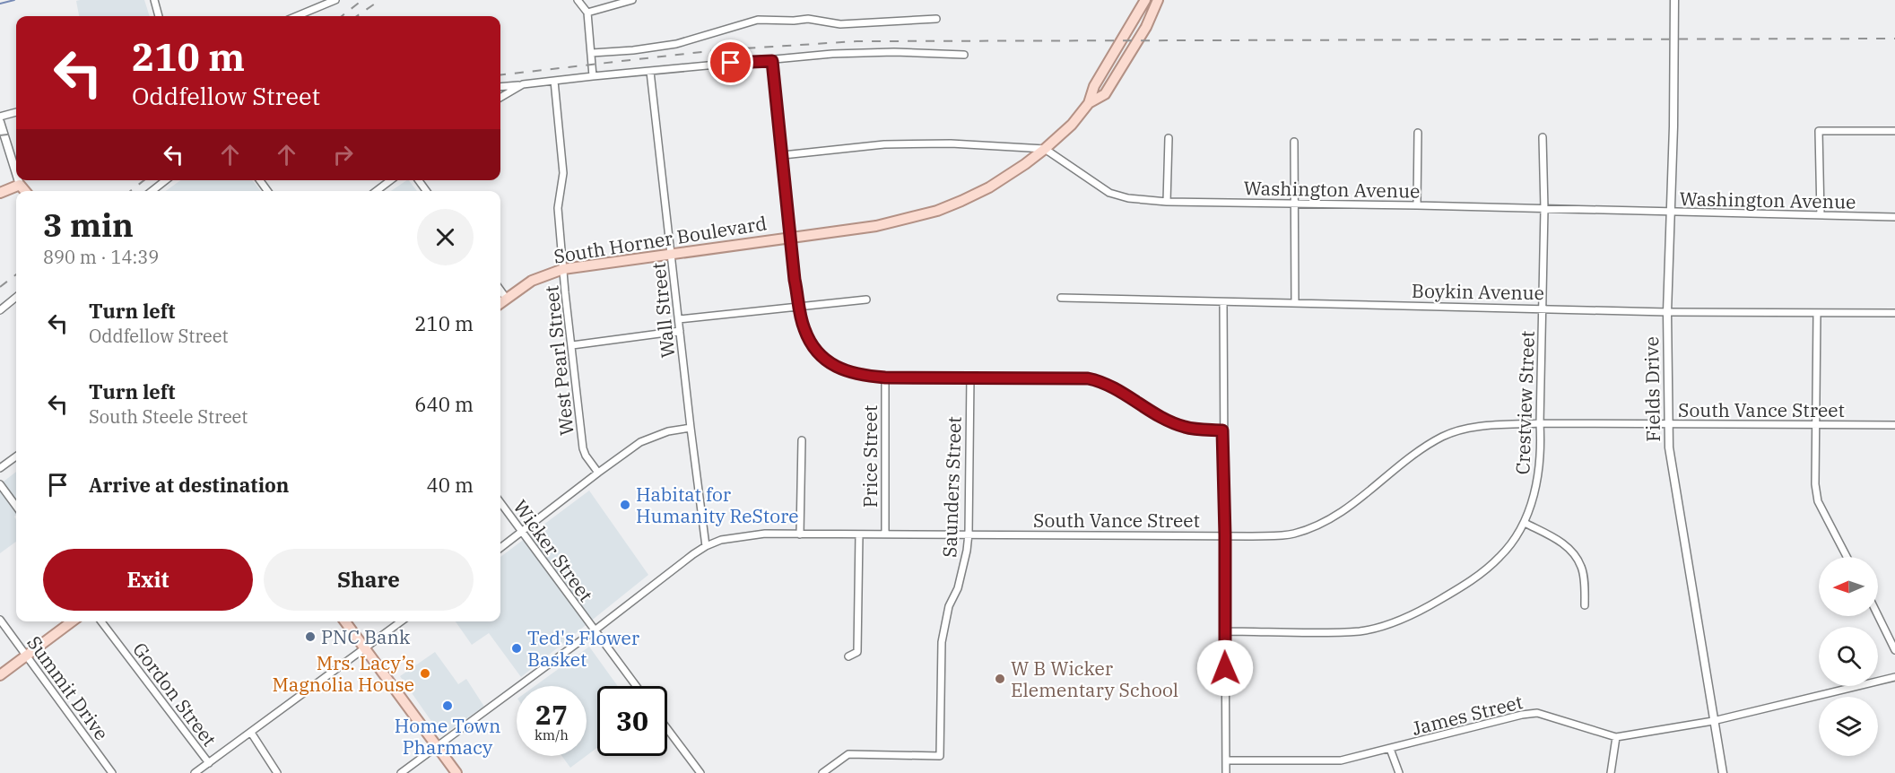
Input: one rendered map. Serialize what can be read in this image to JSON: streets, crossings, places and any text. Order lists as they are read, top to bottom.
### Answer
{
  "streets": {
    "main road": ["South Horner Boulevard"],
    "street": [
      "Washington Avenue",
      "Boykin Avenue",
      "Wall Street",
      "West Pearl Street",
      "Fields Drive",
      "Crestview Street",
      "South Vance Street",
      "Price Street",
      "Saunders Street",
      "Wicker Street",
      "Summit Drive",
      "Gordon Street",
      "James Street"
    ]
  },
  "crossings": [
    ["Washington Avenue", "South Horner Boulevard"],
    ["Washington Avenue", "Fields Drive"],
    ["Washington Avenue", "Crestview Street"],
    ["South Horner Boulevard", "Wall Street"],
    ["South Horner Boulevard", "West Pearl Street"],
    ["Boykin Avenue", "Fields Drive"],
    ["Boykin Avenue", "Crestview Street"],
    ["Wall Street", "South Vance Street"],
    ["Fields Drive", "South Vance Street"],
    ["Fields Drive", "James Street"],
    ["Crestview Street", "South Vance Street"],
    ["South Vance Street", "Price Street"],
    ["South Vance Street", "Saunders Street"],
    ["South Vance Street", "Wicker Street"]
  ],
  "places": [
    "Habitat for Humanity ReStore",
    "PNC Bank",
    "Ted's Flower Basket",
    "Mrs. Lacy’s Magnolia House",
    "W B Wicker Elementary School",
    "Home Town Pharmacy"
  ],
  "north": "left",
  "page": {
    "turn": ["210 m", "Oddfellow Street"],
    "heading": ["3 min", "890 m · 14:39"],
    "list": [
      {
        "name": "Turn left",
        "note": "Oddfellow Street",
        "value": "210 m"
      },
      {
        "name": "Turn left",
        "note": "South Steele Street",
        "value": "640 m"
      },
      {
        "name": "Arrive at destination",
        "value": "40 m"
      }
    ],
    "buttons": ["Exit", "Share"],
    "speed": "27 km/h",
    "limit": "30"
  }
}
